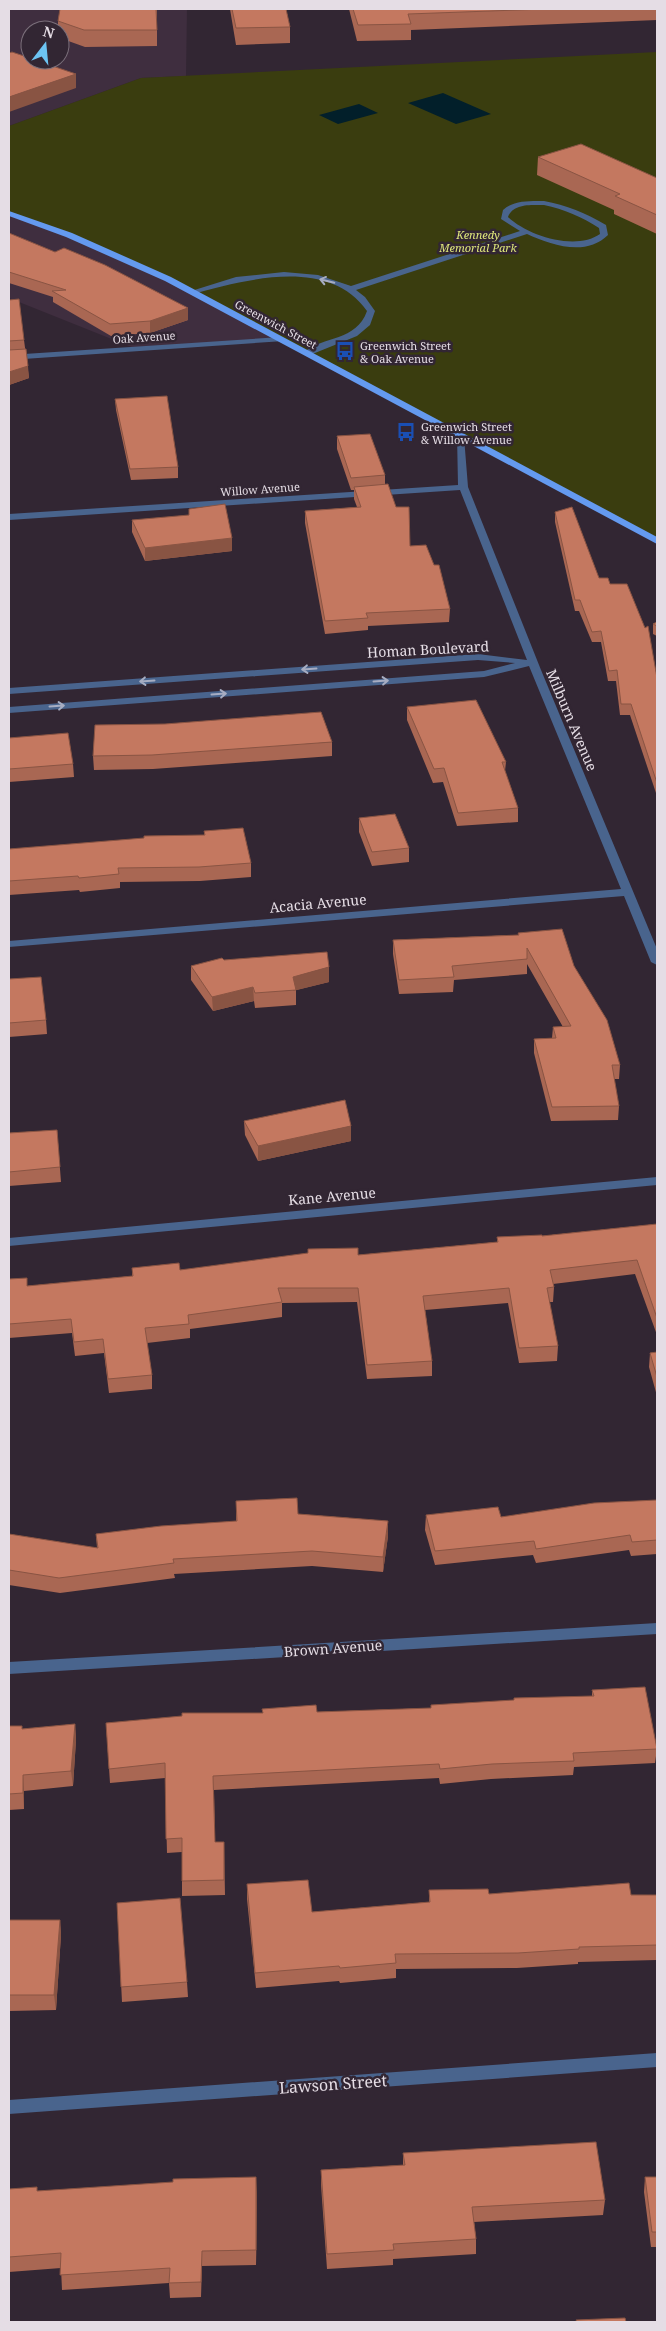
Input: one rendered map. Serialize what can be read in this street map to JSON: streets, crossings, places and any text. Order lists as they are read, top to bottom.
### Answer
{
  "streets": {
    "main road": ["Greenwich Street"],
    "street": [
      "Oak Avenue",
      "Willow Avenue",
      "Homan Boulevard",
      "Milburn Avenue",
      "Acacia Avenue",
      "Kane Avenue",
      "Brown Avenue",
      "Lawson Street"
    ]
  },
  "crossings": [
    ["Greenwich Street", "Oak Avenue"],
    ["Willow Avenue", "Milburn Avenue"],
    ["Homan Boulevard", "Milburn Avenue"],
    ["Milburn Avenue", "Acacia Avenue"]
  ],
  "parks": ["Kennedy Memorial Park"],
  "places": {
    "bus stop": ["Greenwich Street & Oak Avenue", "Greenwich Street & Willow Avenue"]
  },
  "north": "top"
}
